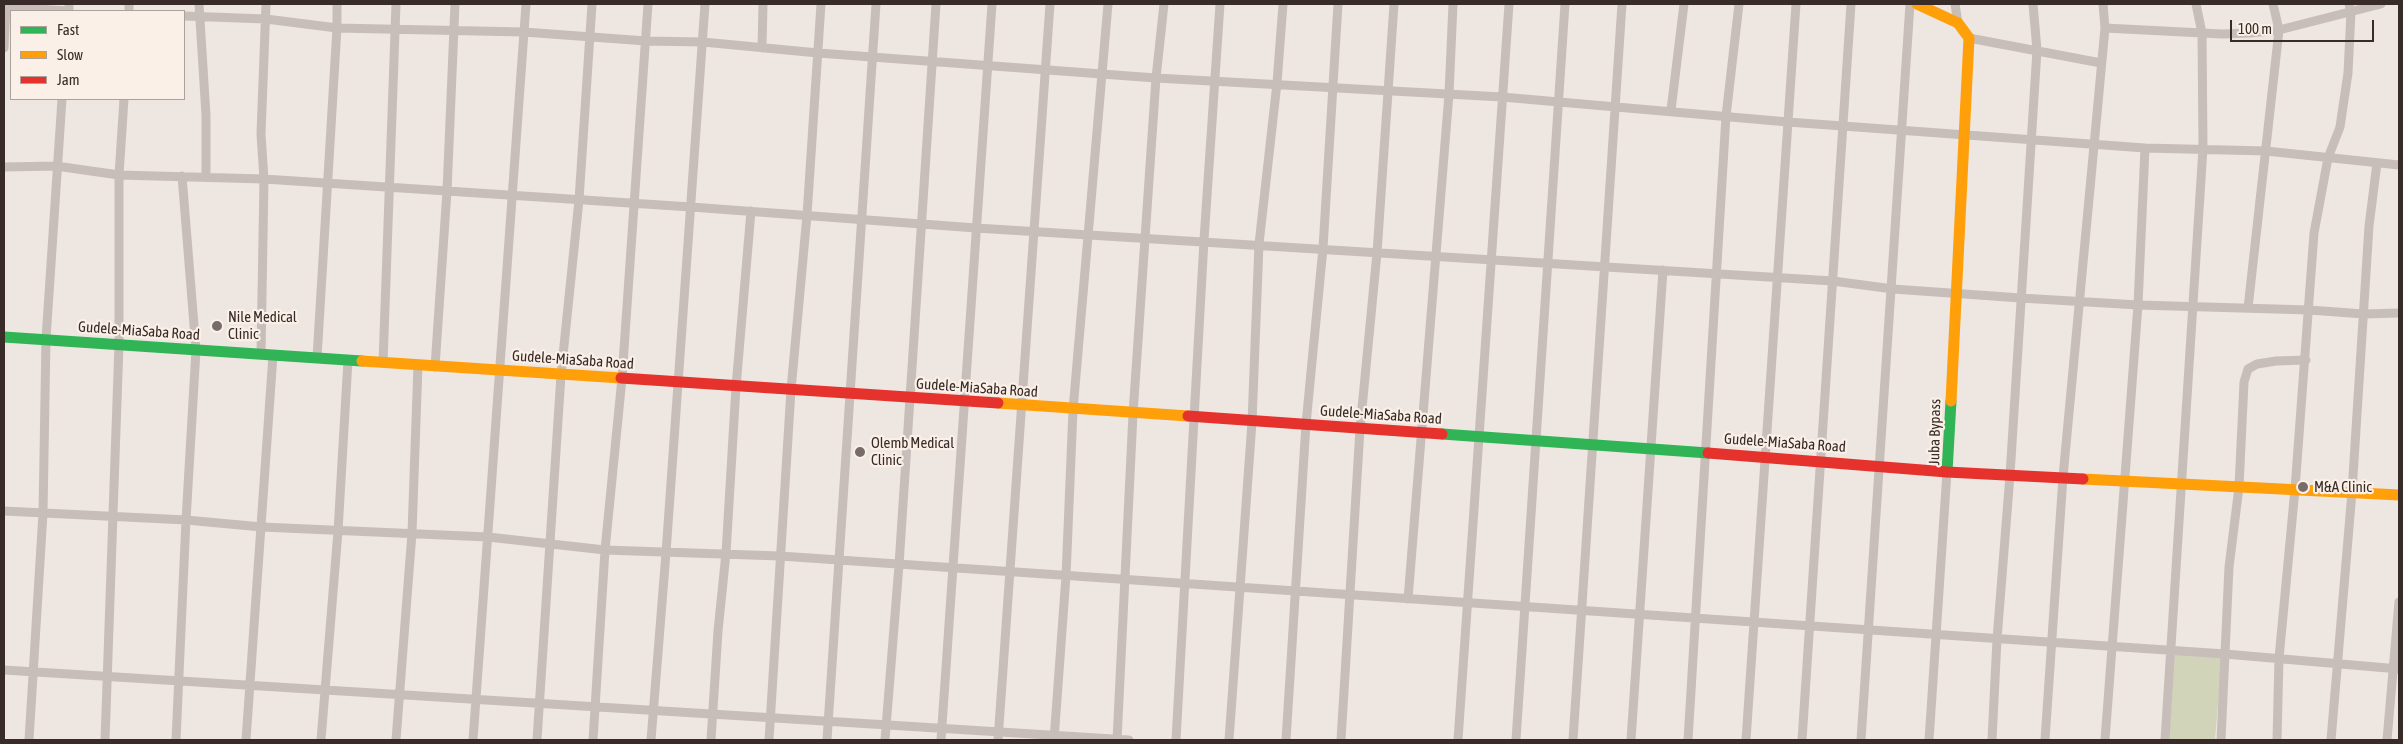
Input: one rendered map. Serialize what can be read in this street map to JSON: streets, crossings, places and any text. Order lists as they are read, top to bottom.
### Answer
{
  "streets": {
    "main road": ["Gudele-MiaSaba Road", "Juba Bypass"]
  },
  "crossings": [
    ["Gudele-MiaSaba Road", "Juba Bypass"]
  ],
  "places": ["Nile Medical Clinic", "Olemb Medical Clinic", "M&A Clinic"],
  "legend": ["Fast", "Slow", "Jam"],
  "scale_bar": "100 m"
}
